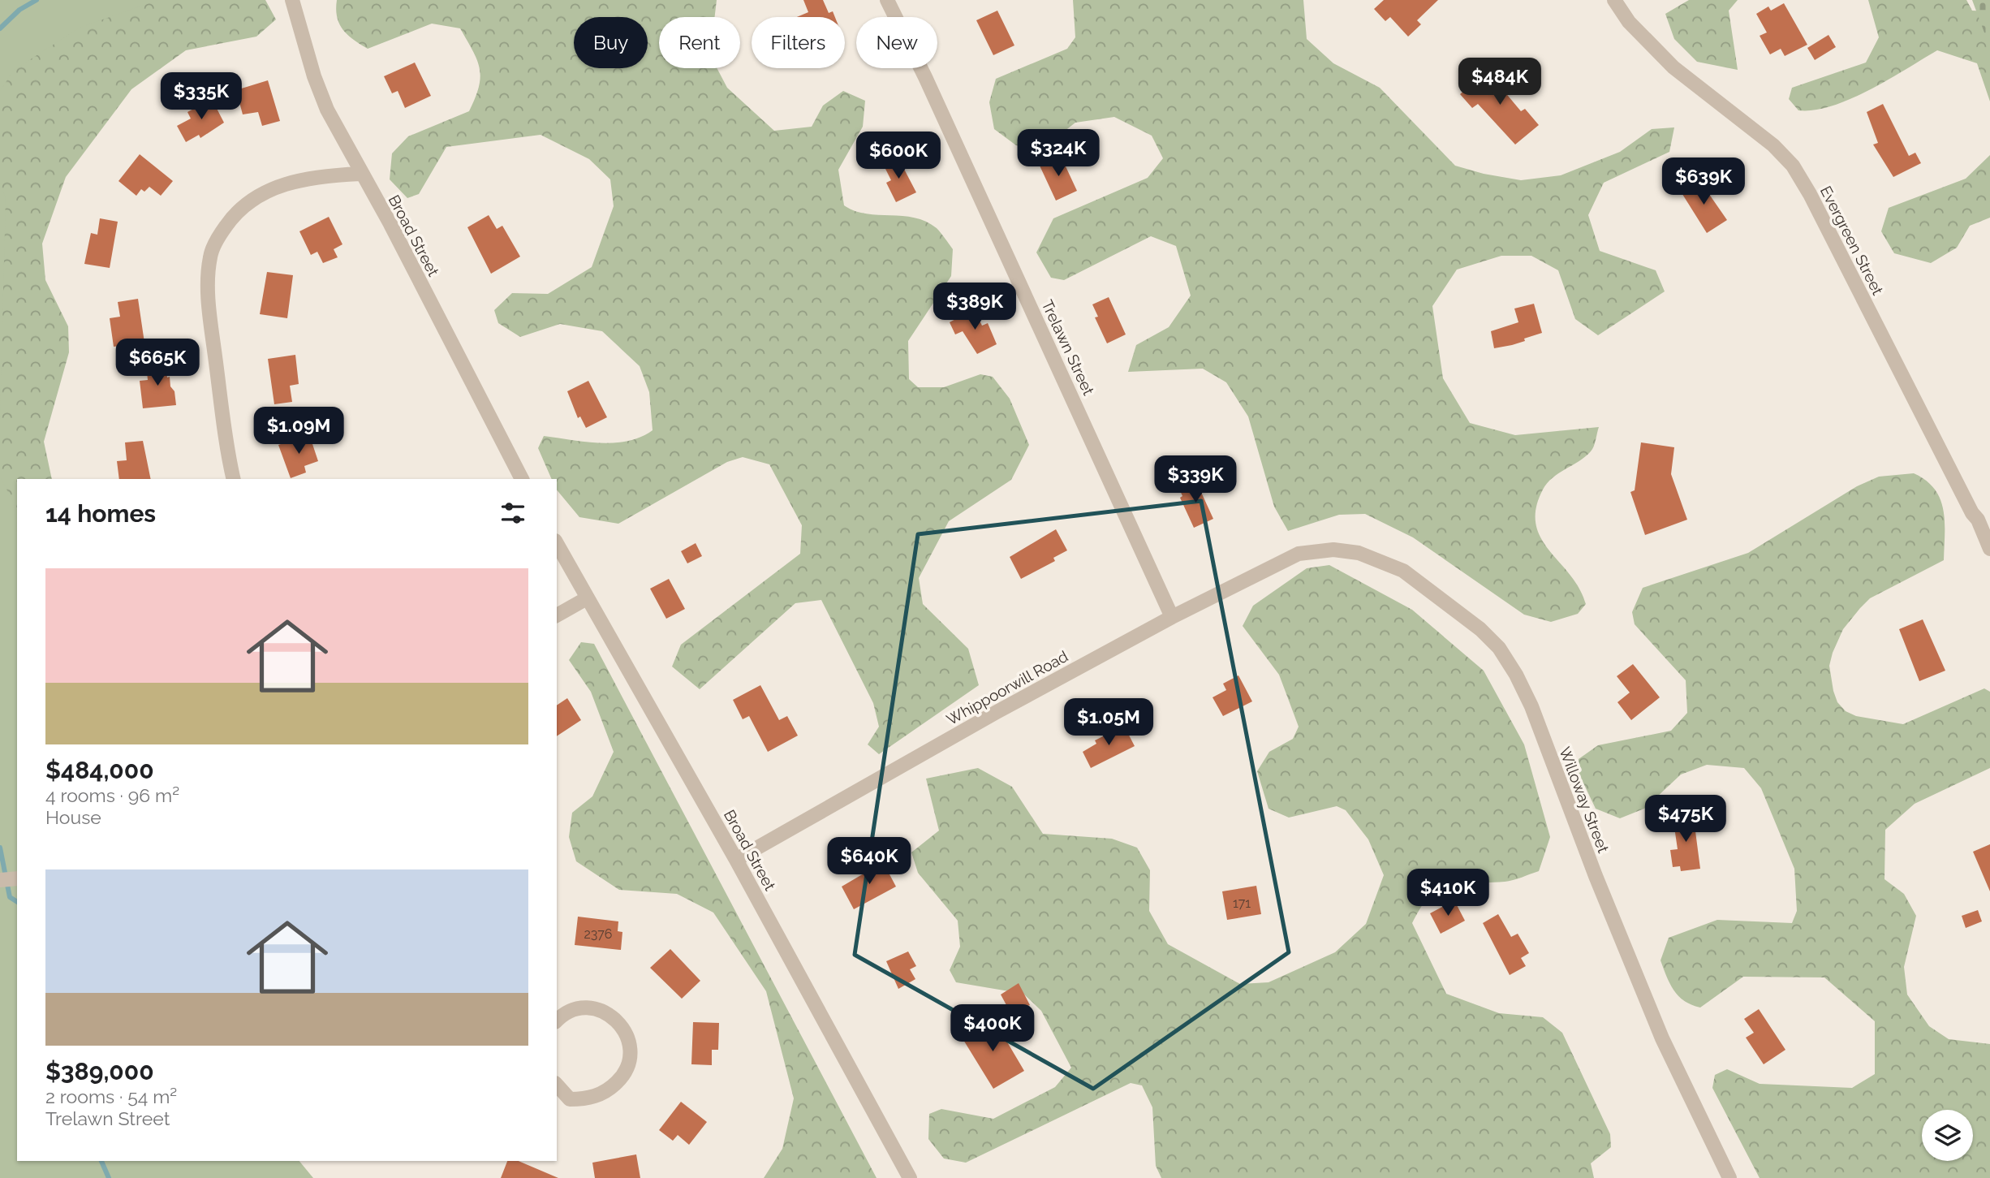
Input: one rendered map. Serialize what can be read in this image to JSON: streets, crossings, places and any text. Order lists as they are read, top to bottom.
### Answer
{
  "streets": {
    "street": [
      "Broad Street",
      "Evergreen Street",
      "Trelawn Street",
      "Whippoorwill Road",
      "Willoway Street"
    ]
  },
  "crossings": [
    ["Broad Street", "Whippoorwill Road"],
    ["Trelawn Street", "Whippoorwill Road"],
    ["Whippoorwill Road", "Willoway Street"]
  ],
  "house_numbers": ["171", "2376"],
  "page": {
    "chip": [
      "Buy",
      "Rent",
      "Filters",
      "New"
    ],
    "price": [
      "$484K",
      "$335K",
      "$324K",
      "$600K",
      "$639K",
      "$389K",
      "$665K",
      "$1.09M",
      "$339K",
      "$1.05M",
      "$475K",
      "$640K",
      "$410K",
      "$400K"
    ],
    "heading": "14 homes",
    "list": [
      {
        "name": "$484,000",
        "note": "4 rooms · 96 m² · House"
      },
      {
        "name": "$389,000",
        "note": "2 rooms · 54 m² · Trelawn Street"
      }
    ]
  }
}
